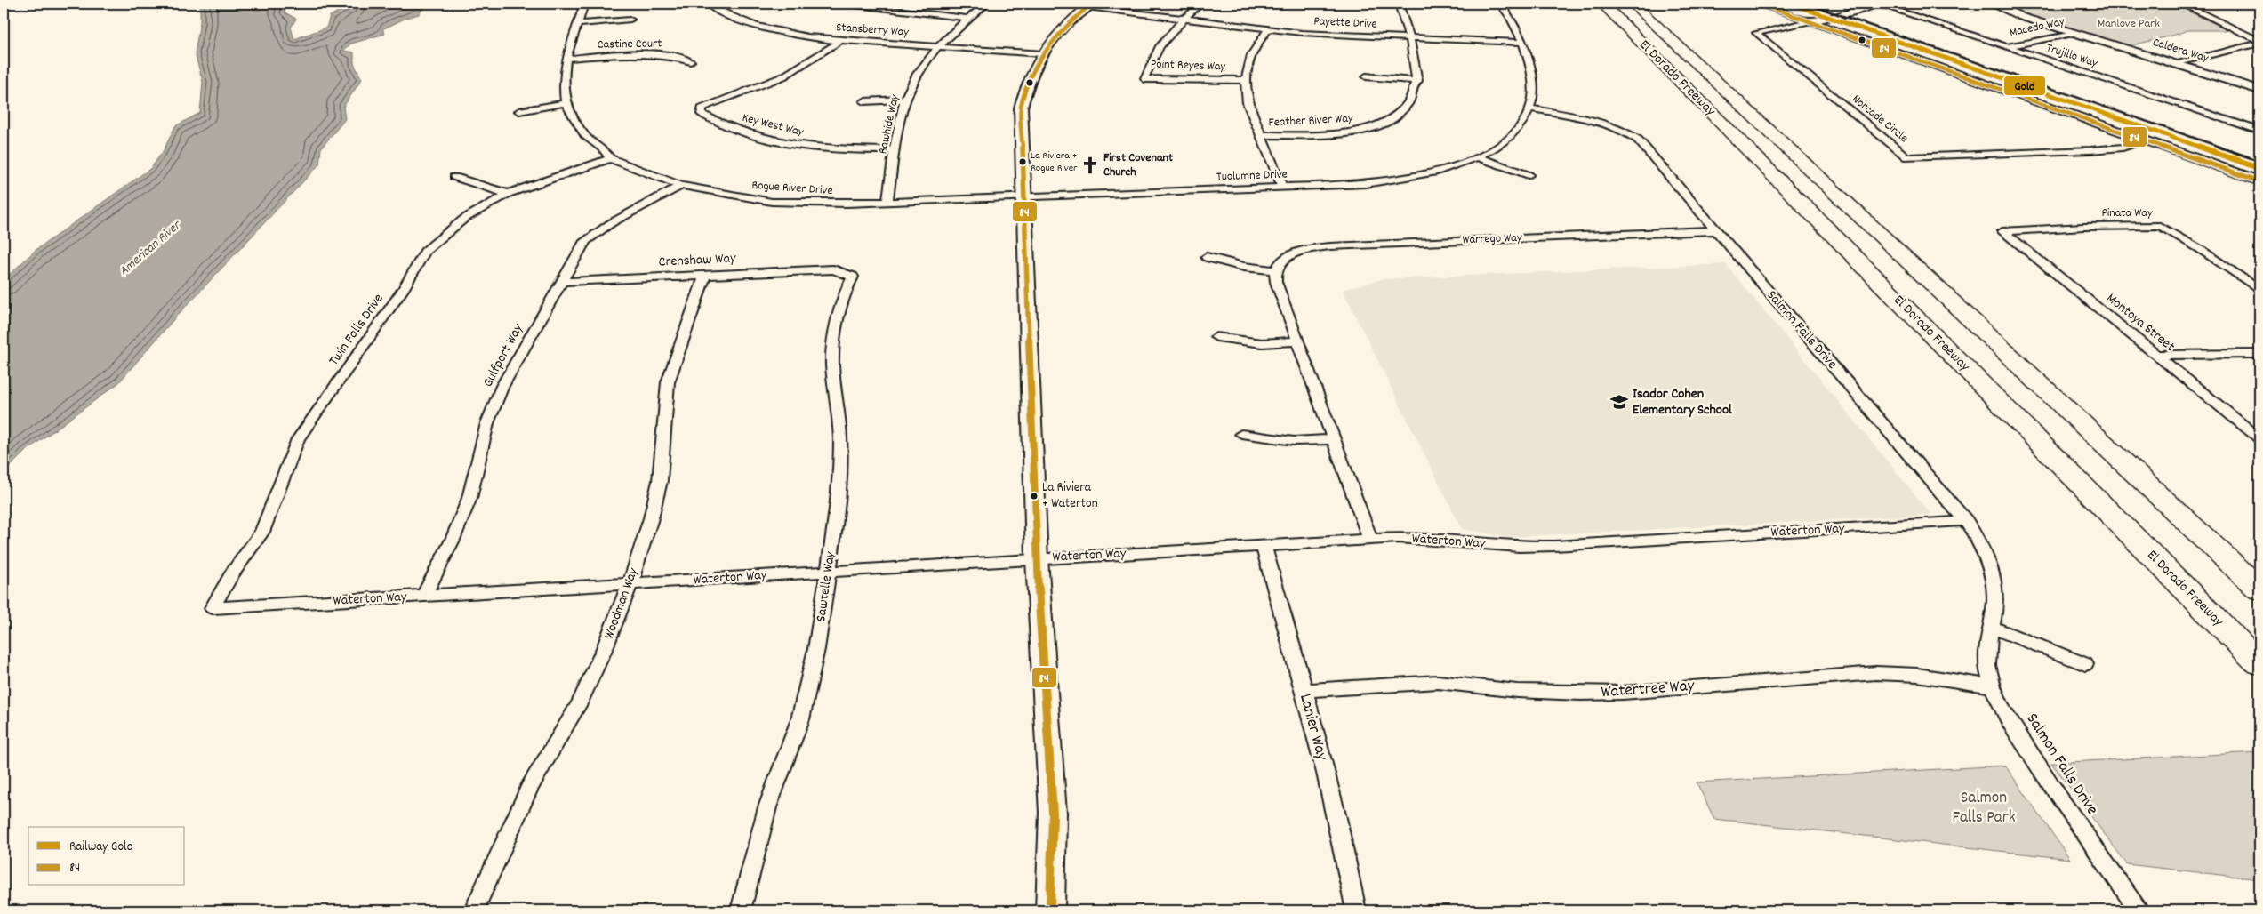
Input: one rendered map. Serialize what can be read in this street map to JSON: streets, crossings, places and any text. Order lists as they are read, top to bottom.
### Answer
{
  "streets": {
    "highway": ["El Dorado Freeway"],
    "street": [
      "Payette Drive",
      "Macedo Way",
      "Stansberry Way",
      "Castine Court",
      "Caldera Way",
      "Trujillo Way",
      "Point Reyes Way",
      "Norcade Circle",
      "Feather River Way",
      "Rawhide Way",
      "Key West Way",
      "Tuolumne Drive",
      "Rogue River Drive",
      "Pinata Way",
      "Warrego Way",
      "Crenshaw Way",
      "Montoya Street",
      "Twin Falls Drive",
      "Salmon Falls Drive",
      "Gulfport Way",
      "Waterton Way",
      "Sawtelle Way",
      "Woodman Way",
      "Watertree Way",
      "Lanier Way"
    ]
  },
  "crossings": [
    ["Payette Drive", "Point Reyes Way"],
    ["Payette Drive", "Feather River Way"],
    ["Payette Drive", "Tuolumne Drive"],
    ["Macedo Way", "Caldera Way"],
    ["Macedo Way", "Trujillo Way"],
    ["Stansberry Way", "Rawhide Way"],
    ["Stansberry Way", "Key West Way"],
    ["Castine Court", "Rogue River Drive"],
    ["Rawhide Way", "Key West Way"],
    ["Rawhide Way", "Rogue River Drive"],
    ["Tuolumne Drive", "Rogue River Drive"],
    ["Tuolumne Drive", "Salmon Falls Drive"],
    ["Rogue River Drive", "Twin Falls Drive"],
    ["Rogue River Drive", "Gulfport Way"],
    ["Pinata Way", "Montoya Street"],
    ["Warrego Way", "Salmon Falls Drive"],
    ["Crenshaw Way", "Gulfport Way"],
    ["Crenshaw Way", "Sawtelle Way"],
    ["Crenshaw Way", "Woodman Way"],
    ["Twin Falls Drive", "Waterton Way"],
    ["Salmon Falls Drive", "Waterton Way"],
    ["Salmon Falls Drive", "Watertree Way"],
    ["Gulfport Way", "Waterton Way"],
    ["Waterton Way", "Sawtelle Way"],
    ["Waterton Way", "Woodman Way"],
    ["Waterton Way", "Lanier Way"],
    ["Watertree Way", "Lanier Way"]
  ],
  "water": ["American River"],
  "parks": ["Manlove Park", "Salmon Falls Park"],
  "places": {
    "other": ["La Riviera + Rogue River", "La Riviera + Waterton"],
    "church": ["First Covenant Church"],
    "school or university": ["Isador Cohen Elementary School"]
  },
  "lines": ["rail line Gold", "transit line 84"],
  "legend": ["Railway Gold", "84"]
}
